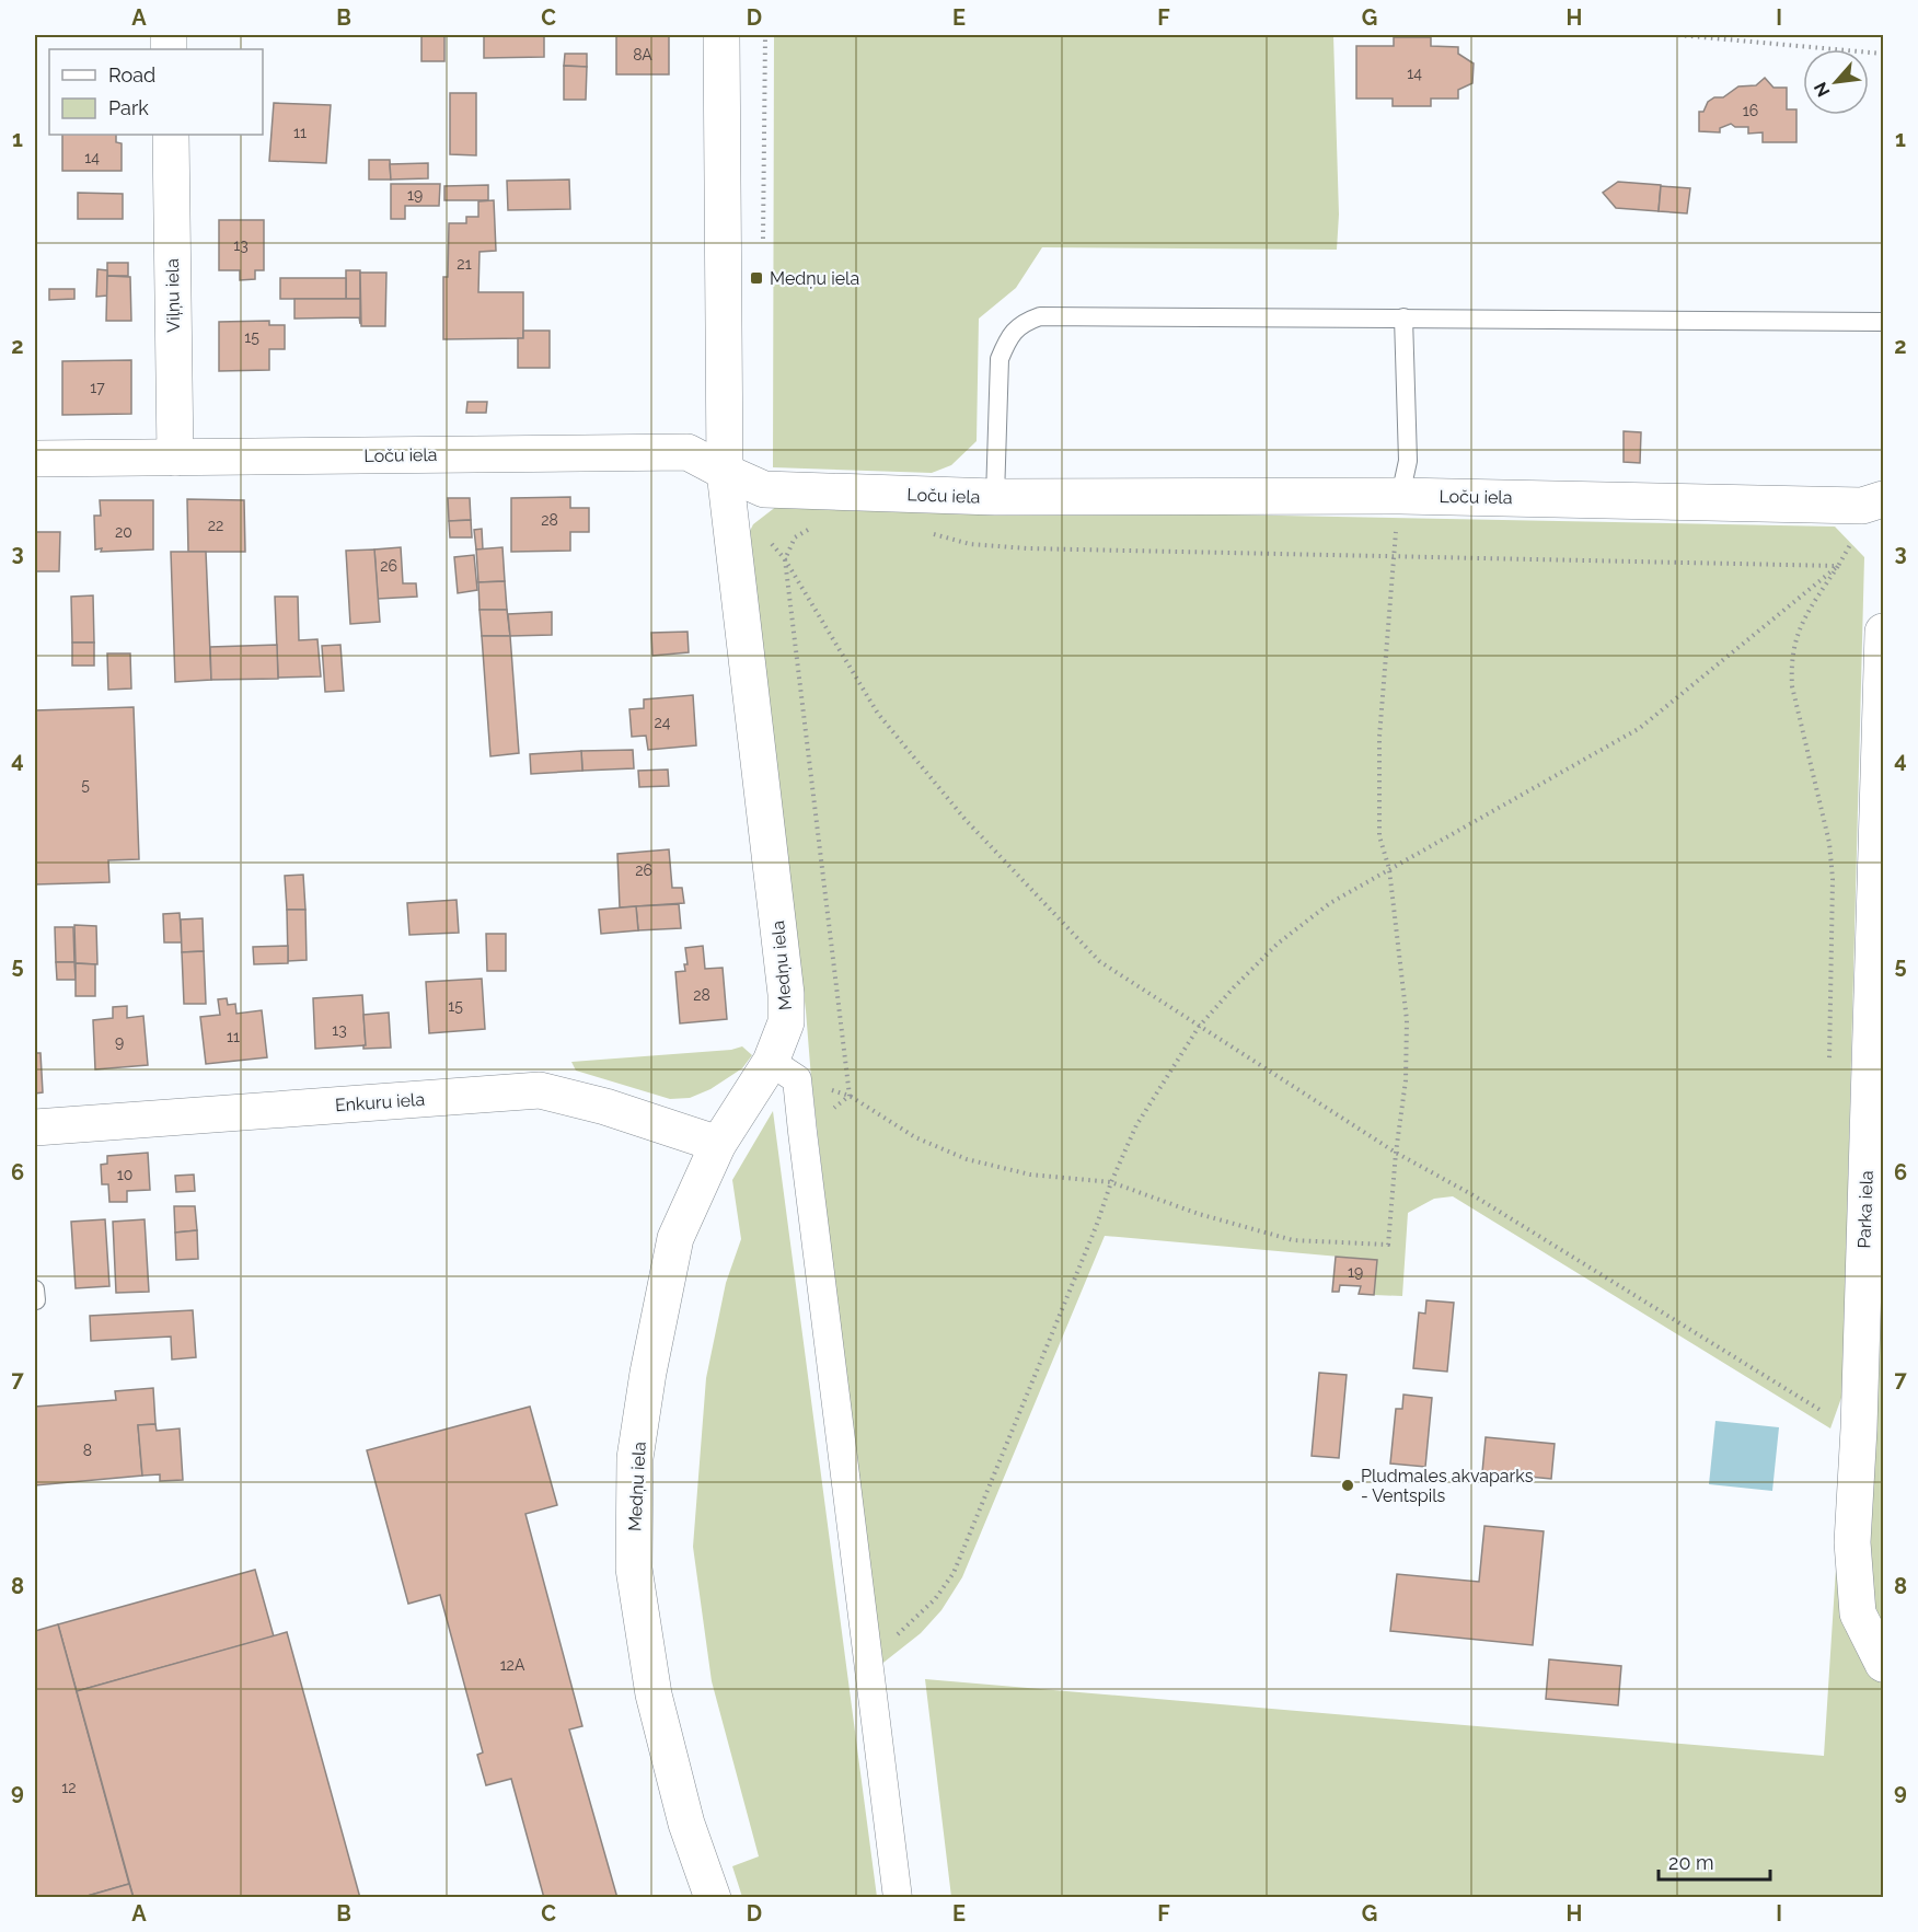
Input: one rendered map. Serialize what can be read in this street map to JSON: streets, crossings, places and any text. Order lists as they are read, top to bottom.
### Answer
{
  "streets": {
    "street": [
      "Viļņu iela",
      "Loču iela",
      "Medņu iela",
      "Enkuru iela",
      "Parka iela"
    ]
  },
  "crossings": [
    ["Viļņu iela", "Loču iela"],
    ["Loču iela", "Medņu iela"],
    ["Medņu iela", "Enkuru iela"]
  ],
  "places": {
    "transit": ["Medņu iela"],
    "other": ["Pludmales akvaparks - Ventspils"]
  },
  "house_numbers": [
    "8A",
    "14",
    "16",
    "11",
    "14",
    "19",
    "13",
    "21",
    "15",
    "17",
    "28",
    "22",
    "20",
    "26",
    "24",
    "5",
    "26",
    "28",
    "15",
    "13",
    "11",
    "9",
    "10",
    "19",
    "8",
    "12A",
    "12"
  ],
  "legend": ["Road", "Park"],
  "scale_bar": "20 m",
  "north": "bottom left",
  "grid": {
    "columns": [
      "A",
      "B",
      "C",
      "D",
      "E",
      "F",
      "G",
      "H",
      "I"
    ],
    "rows": [
      "1",
      "2",
      "3",
      "4",
      "5",
      "6",
      "7",
      "8",
      "9"
    ]
  }
}
